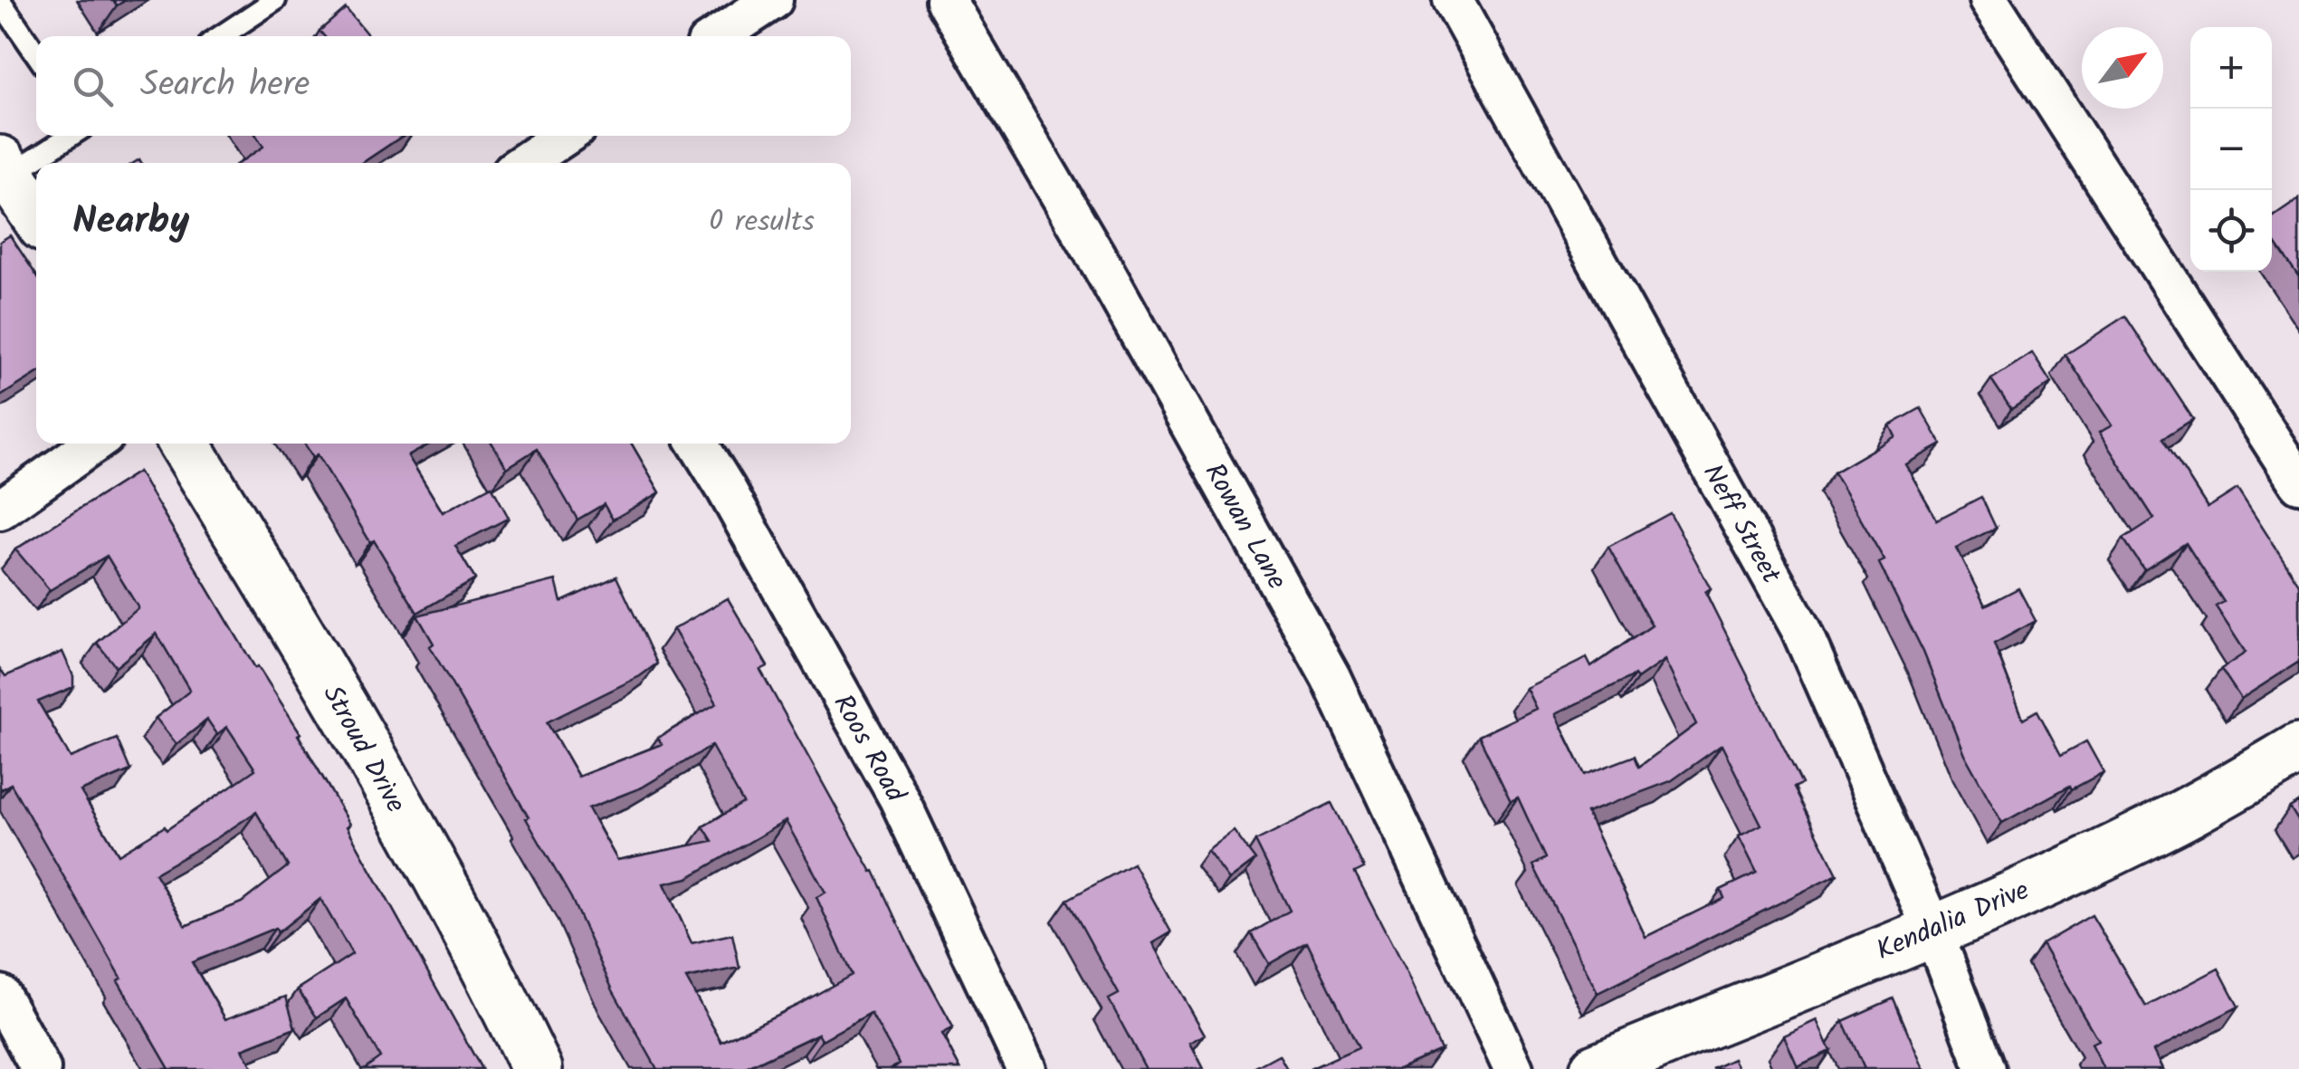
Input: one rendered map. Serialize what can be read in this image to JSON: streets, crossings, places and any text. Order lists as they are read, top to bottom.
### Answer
{
  "streets": {
    "street": [
      "Neff Street",
      "Rowan Lane",
      "Roos Road",
      "Stroud Drive",
      "Kendalia Drive"
    ]
  },
  "crossings": [
    ["Neff Street", "Kendalia Drive"]
  ],
  "north": "top right",
  "page": {
    "map_buttons": ["+", "−"],
    "search": "Search here",
    "heading": ["Nearby", "0 results"]
  }
}
